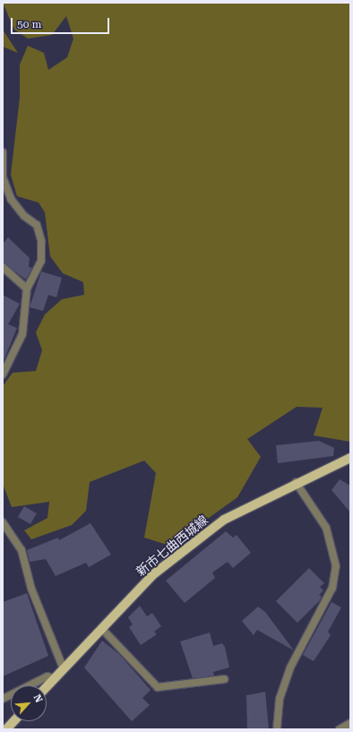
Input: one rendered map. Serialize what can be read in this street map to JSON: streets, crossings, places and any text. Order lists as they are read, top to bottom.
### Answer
{
  "streets": {
    "main road": ["新市七曲西城線"]
  },
  "scale_bar": "50 m",
  "north": "top right"
}
